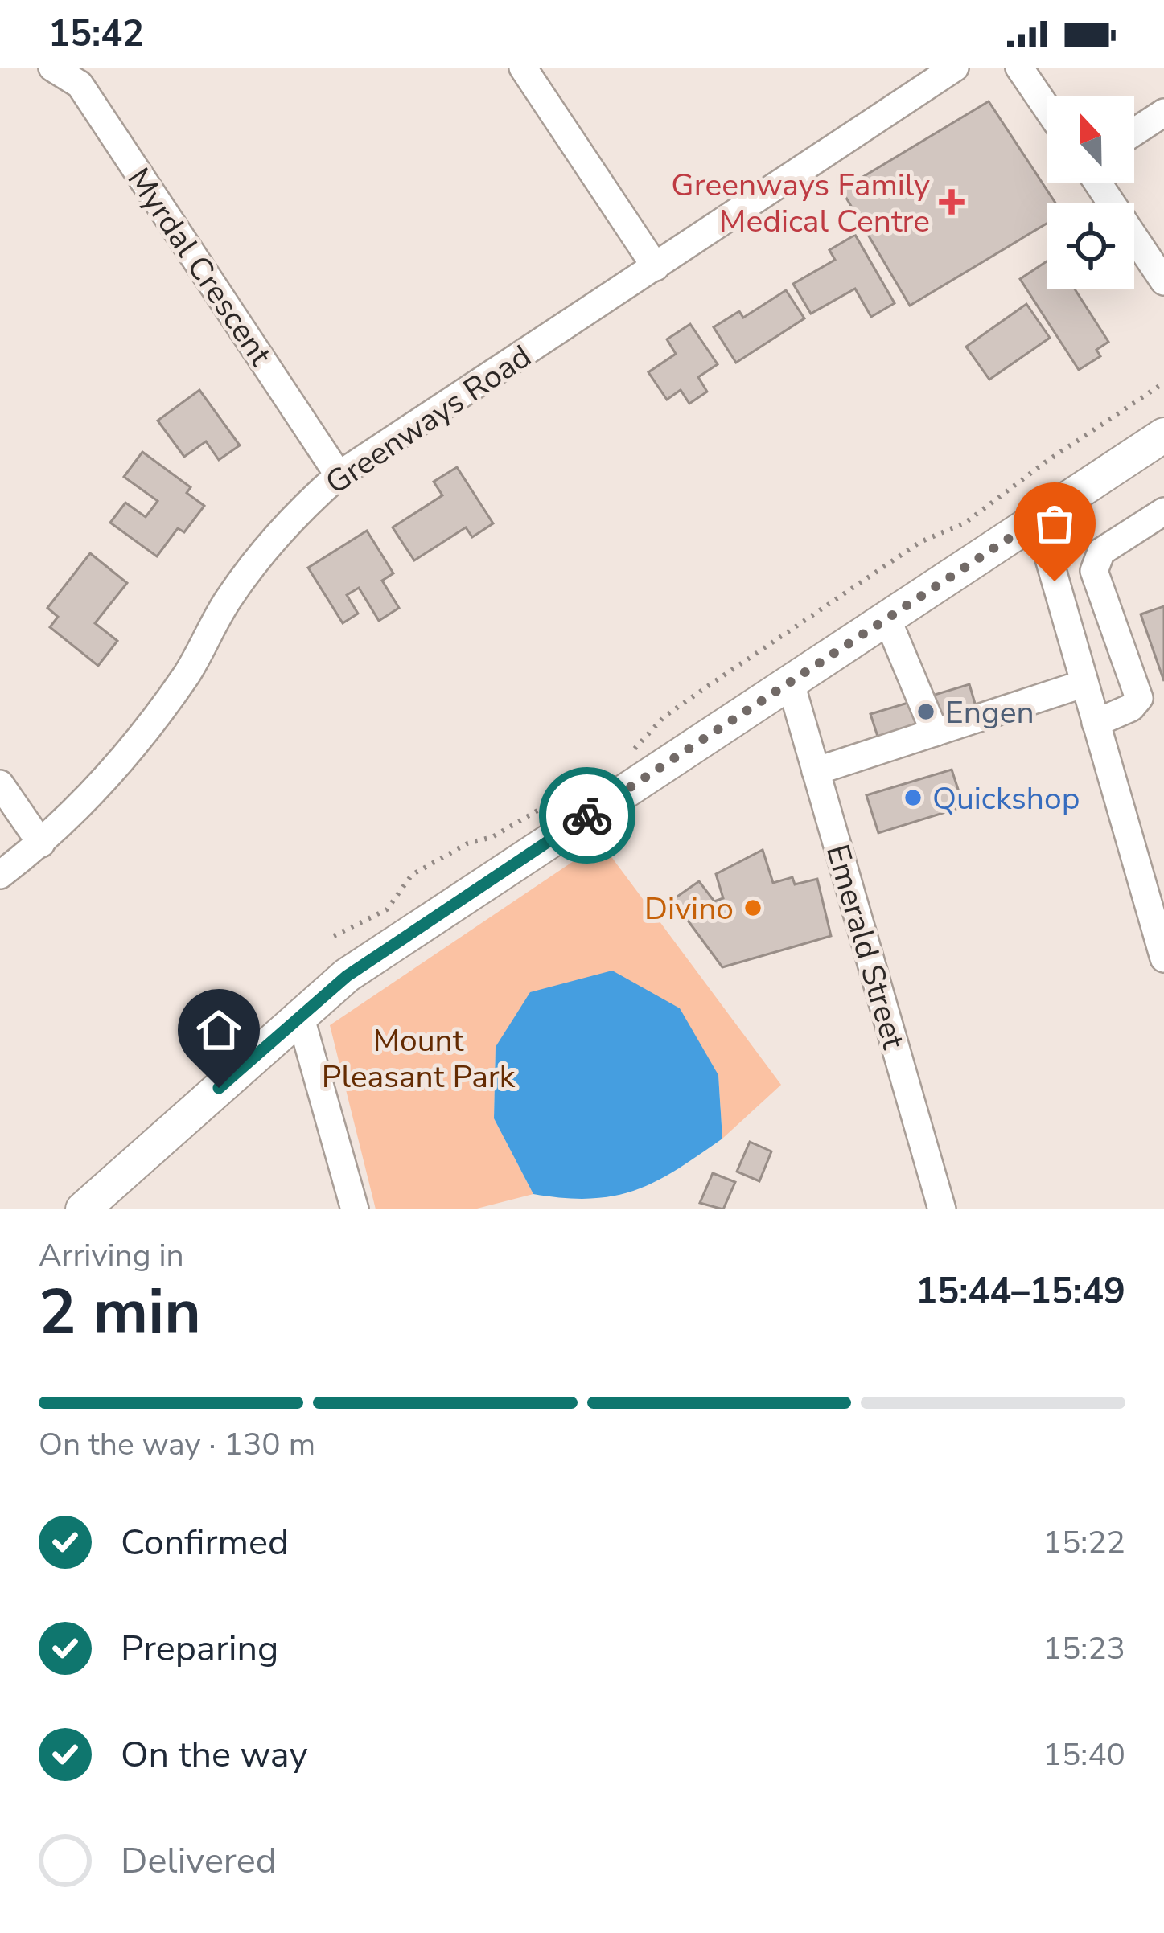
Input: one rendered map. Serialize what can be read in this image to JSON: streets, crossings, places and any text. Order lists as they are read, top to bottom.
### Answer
{
  "streets": {
    "street": ["Myrdal Crescent", "Greenways Road", "Emerald Street"]
  },
  "crossings": [
    ["Myrdal Crescent", "Greenways Road"]
  ],
  "parks": ["Mount Pleasant Park"],
  "places": {
    "health": ["Greenways Family Medical Centre"],
    "other": ["Engen", "Quickshop", "Divino"]
  },
  "north": "top",
  "page": {
    "status": "15:42",
    "heading": ["2 min", "Arriving in", "15:44–15:49"],
    "bar": "On the way · 130 m",
    "list": [
      ["Confirmed", "15:22"],
      ["Preparing", "15:23"],
      ["On the way", "15:40"],
      "Delivered"
    ]
  }
}
